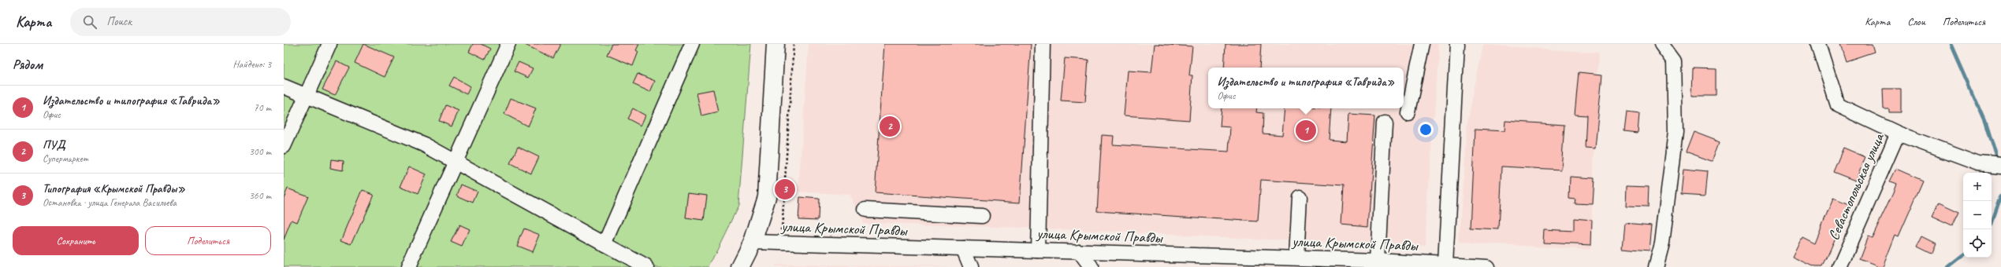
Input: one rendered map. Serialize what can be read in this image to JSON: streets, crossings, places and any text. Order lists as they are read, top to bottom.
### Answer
{
  "streets": {
    "street": ["Севастопольская улица", "улица Крымской Правды"]
  },
  "page": {
    "header": "Карта",
    "search": "Поиск",
    "nav": ["Карта", "Слои", "Поделиться"],
    "heading": ["Рядом", "Найдено: 3"],
    "popup": ["Издательство и типография «Таврида»", "Офис"],
    "list": [
      {
        "mark": "1",
        "name": "Издательство и типография «Таврида»",
        "note": "Офис",
        "value": "70 m"
      },
      {
        "mark": "2",
        "name": "ПУД",
        "note": "Супермаркет",
        "value": "300 m"
      },
      {
        "mark": "3",
        "name": "Типография «Крымской Правды»",
        "note": "Остановка · улица Генерала Васильева",
        "value": "360 m"
      }
    ],
    "pins": ["2", "1", "3"],
    "map_buttons": ["+", "−"],
    "buttons": ["Сохранить", "Поделиться"]
  }
}
